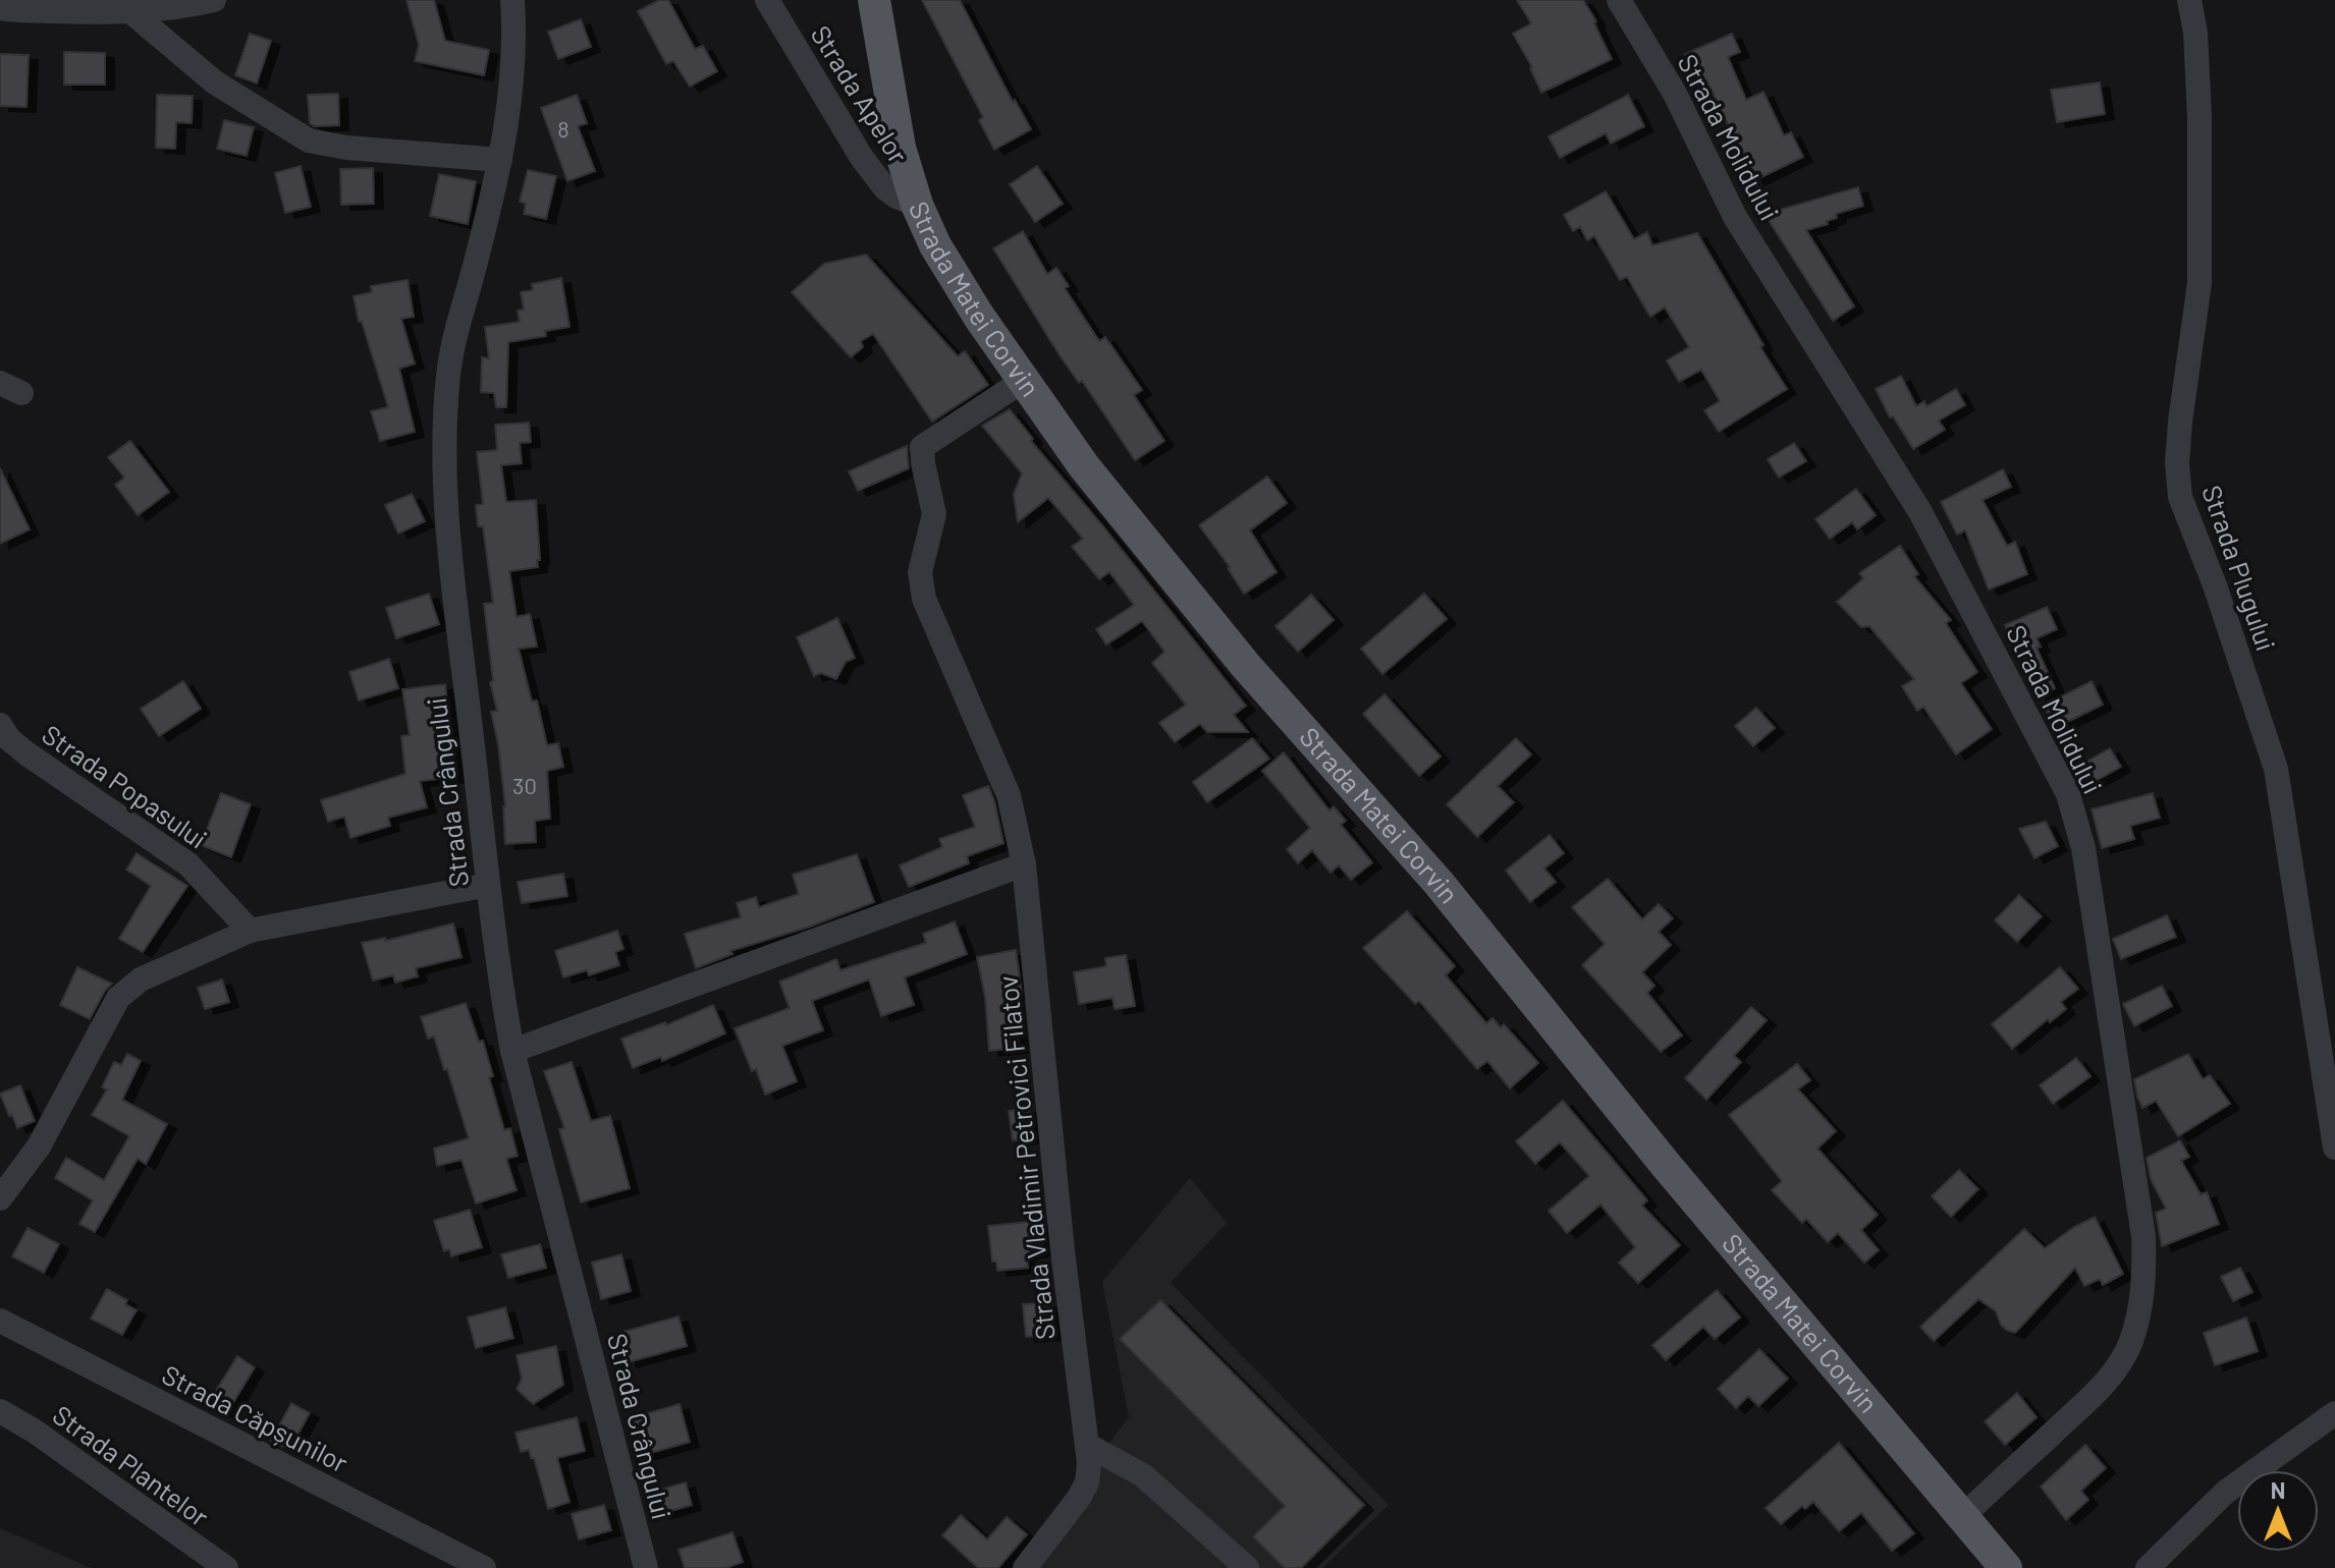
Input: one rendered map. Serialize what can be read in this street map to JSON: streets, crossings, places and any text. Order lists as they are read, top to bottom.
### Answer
{
  "streets": {
    "main road": ["Strada Matei Corvin"],
    "street": [
      "Strada Apelor",
      "Strada Molidului",
      "Strada Plugului",
      "Strada Popasului",
      "Strada Crângului",
      "Strada Vladimir Petrovici Filatov",
      "Strada Căpșunilor",
      "Strada Plantelor"
    ]
  },
  "crossings": [
    ["Strada Apelor", "Strada Matei Corvin"],
    ["Strada Molidului", "Strada Matei Corvin"],
    ["Strada Matei Corvin", "Strada Vladimir Petrovici Filatov"]
  ],
  "house_numbers": ["8", "30"],
  "north": "top"
}
